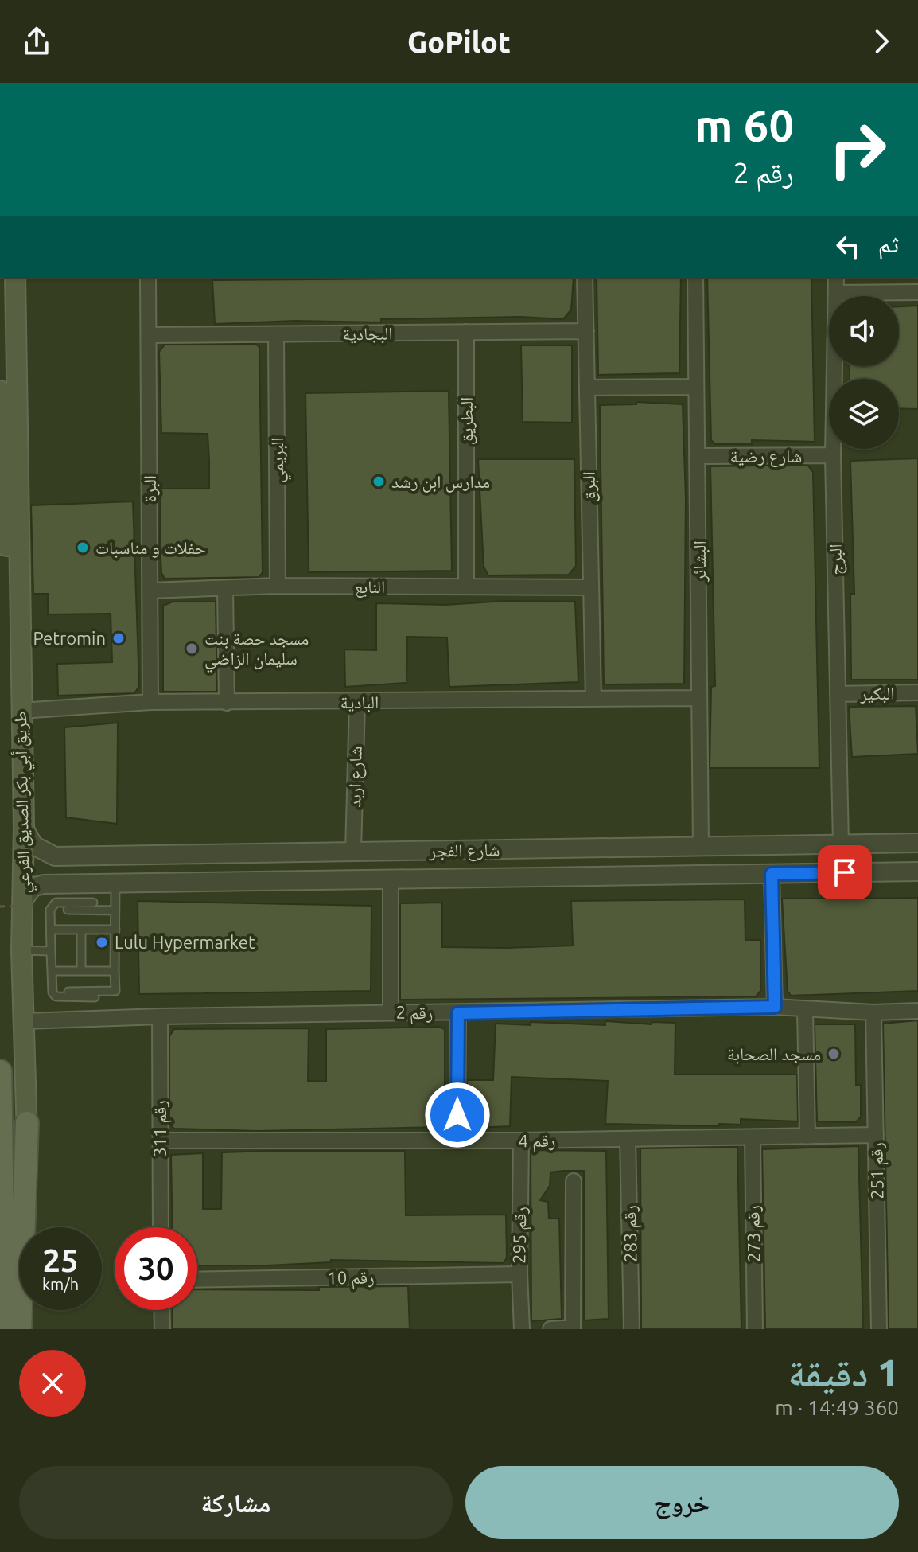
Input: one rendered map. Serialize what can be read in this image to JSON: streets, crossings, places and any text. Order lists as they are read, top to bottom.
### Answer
{
  "streets": {
    "main road": ["طريق أبي بكر الصديق الفرعي"],
    "street": [
      "البجادية",
      "البطريق",
      "شارع رضية",
      "البريمي",
      "البرق",
      "البرة",
      "البرج",
      "البشائر",
      "النابع",
      "البكير",
      "البادية",
      "شارع اربد",
      "شارع الفجر",
      "رقم 2",
      "رقم 311",
      "رقم 4",
      "رقم 251",
      "رقم 283",
      "رقم 273",
      "رقم 295",
      "رقم 10"
    ]
  },
  "crossings": [
    ["البجادية", "البطريق"],
    ["البجادية", "البريمي"],
    ["البجادية", "البرق"],
    ["البجادية", "البرة"],
    ["البطريق", "النابع"],
    ["شارع رضية", "البرج"],
    ["شارع رضية", "البشائر"],
    ["البريمي", "النابع"],
    ["البرق", "النابع"],
    ["البرق", "البادية"],
    ["البرة", "النابع"],
    ["البرة", "البادية"],
    ["البرج", "البكير"],
    ["البرج", "شارع الفجر"],
    ["البشائر", "البادية"],
    ["البشائر", "شارع الفجر"],
    ["البادية", "شارع اربد"],
    ["البادية", "طريق أبي بكر الصديق الفرعي"],
    ["شارع اربد", "شارع الفجر"],
    ["طريق أبي بكر الصديق الفرعي", "شارع الفجر"],
    ["طريق أبي بكر الصديق الفرعي", "رقم 2"],
    ["رقم 2", "رقم 311"],
    ["رقم 2", "رقم 251"],
    ["رقم 311", "رقم 4"],
    ["رقم 4", "رقم 251"],
    ["رقم 4", "رقم 283"],
    ["رقم 4", "رقم 273"],
    ["رقم 4", "رقم 295"],
    ["رقم 295", "رقم 10"]
  ],
  "places": [
    "مدارس ابن رشد",
    "حفلات و مناسبات",
    "Petromin",
    "مسجد حصة بنت سليمان الزاضي",
    "Lulu Hypermarket",
    "مسجد الصحابة"
  ],
  "page": {
    "header": "GoPilot",
    "turn": ["60 m", "رقم 2"],
    "then": "ثم",
    "speed": "25 km/h",
    "limit": "30",
    "heading": ["1 دقيقة", "360 m · 14:49"],
    "buttons": ["خروج", "مشاركة"]
  }
}
